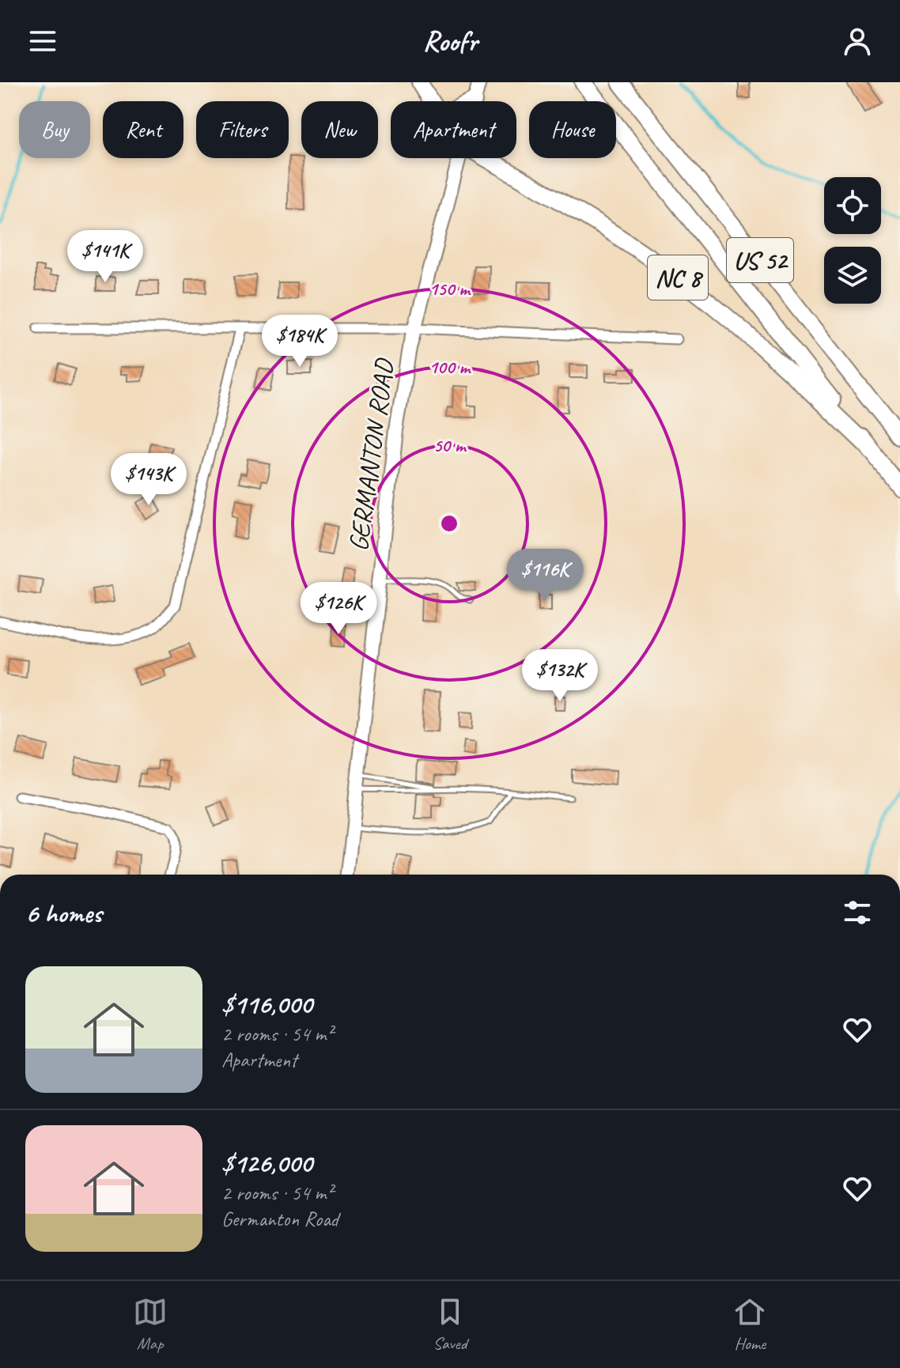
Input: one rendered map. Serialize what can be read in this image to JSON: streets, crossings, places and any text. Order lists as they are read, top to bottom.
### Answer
{
  "streets": {
    "highway": ["US 52", "NC 8"],
    "main road": ["GERMANTON ROAD"]
  },
  "crossings": [
    ["US 52", "NC 8"]
  ],
  "page": {
    "header": "Roofr",
    "chip": [
      "Buy",
      "Rent",
      "Filters",
      "New",
      "Apartment",
      "House"
    ],
    "price": [
      "$141K",
      "$184K",
      "$143K",
      "$116K",
      "$126K",
      "$132K"
    ],
    "heading": "6 homes",
    "list": [
      {
        "name": "$116,000",
        "note": "2 rooms · 54 m² · Apartment"
      },
      {
        "name": "$126,000",
        "note": "2 rooms · 54 m² · Germanton Road"
      }
    ],
    "tabs": ["Map", "Saved", "Home"]
  },
  "rings": ["150 m", "100 m", "50 m"]
}
